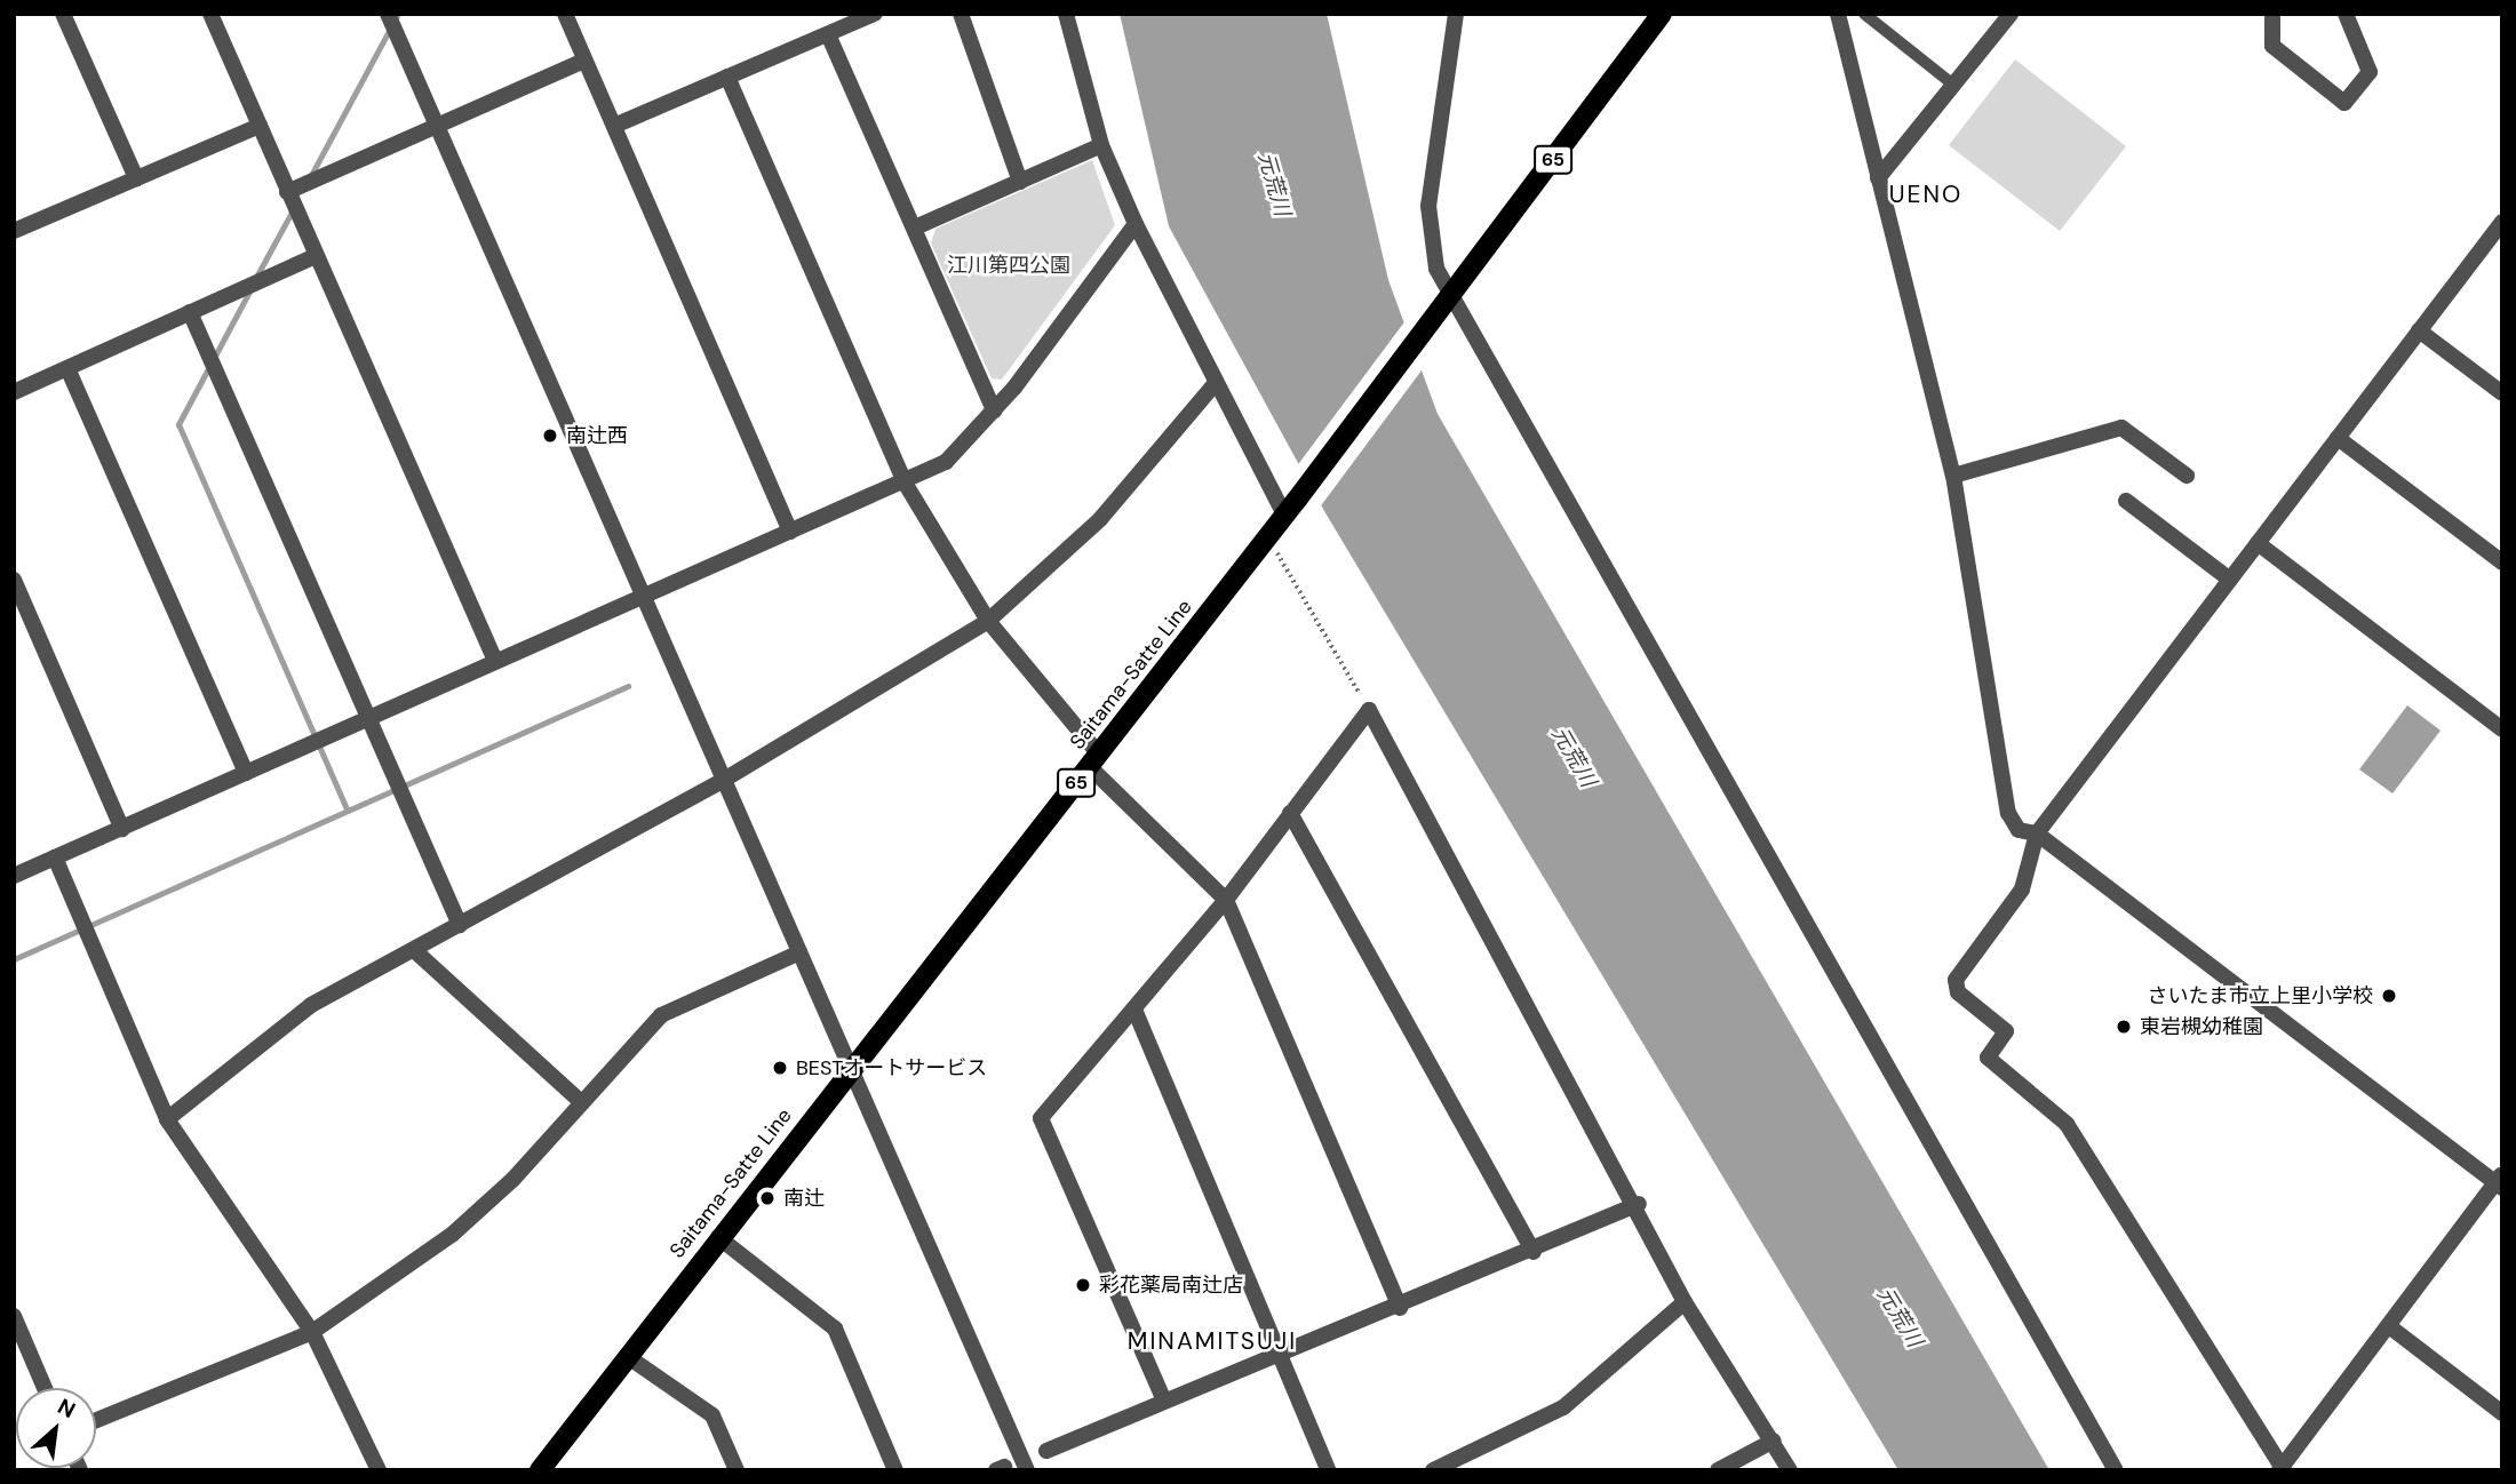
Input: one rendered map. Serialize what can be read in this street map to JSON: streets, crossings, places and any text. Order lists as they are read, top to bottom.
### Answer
{
  "streets": {
    "main road": ["65", "Saitama-Satte Line"]
  },
  "districts": ["UENO", "MINAMITSUJI"],
  "water": ["元荒川"],
  "parks": ["江川第四公園"],
  "places": [
    "南辻西",
    "さいたま市立上里小学校",
    "東岩槻幼稚園",
    "BESTオートサービス",
    "南辻",
    "彩花薬局南辻店"
  ],
  "north": "top right"
}
